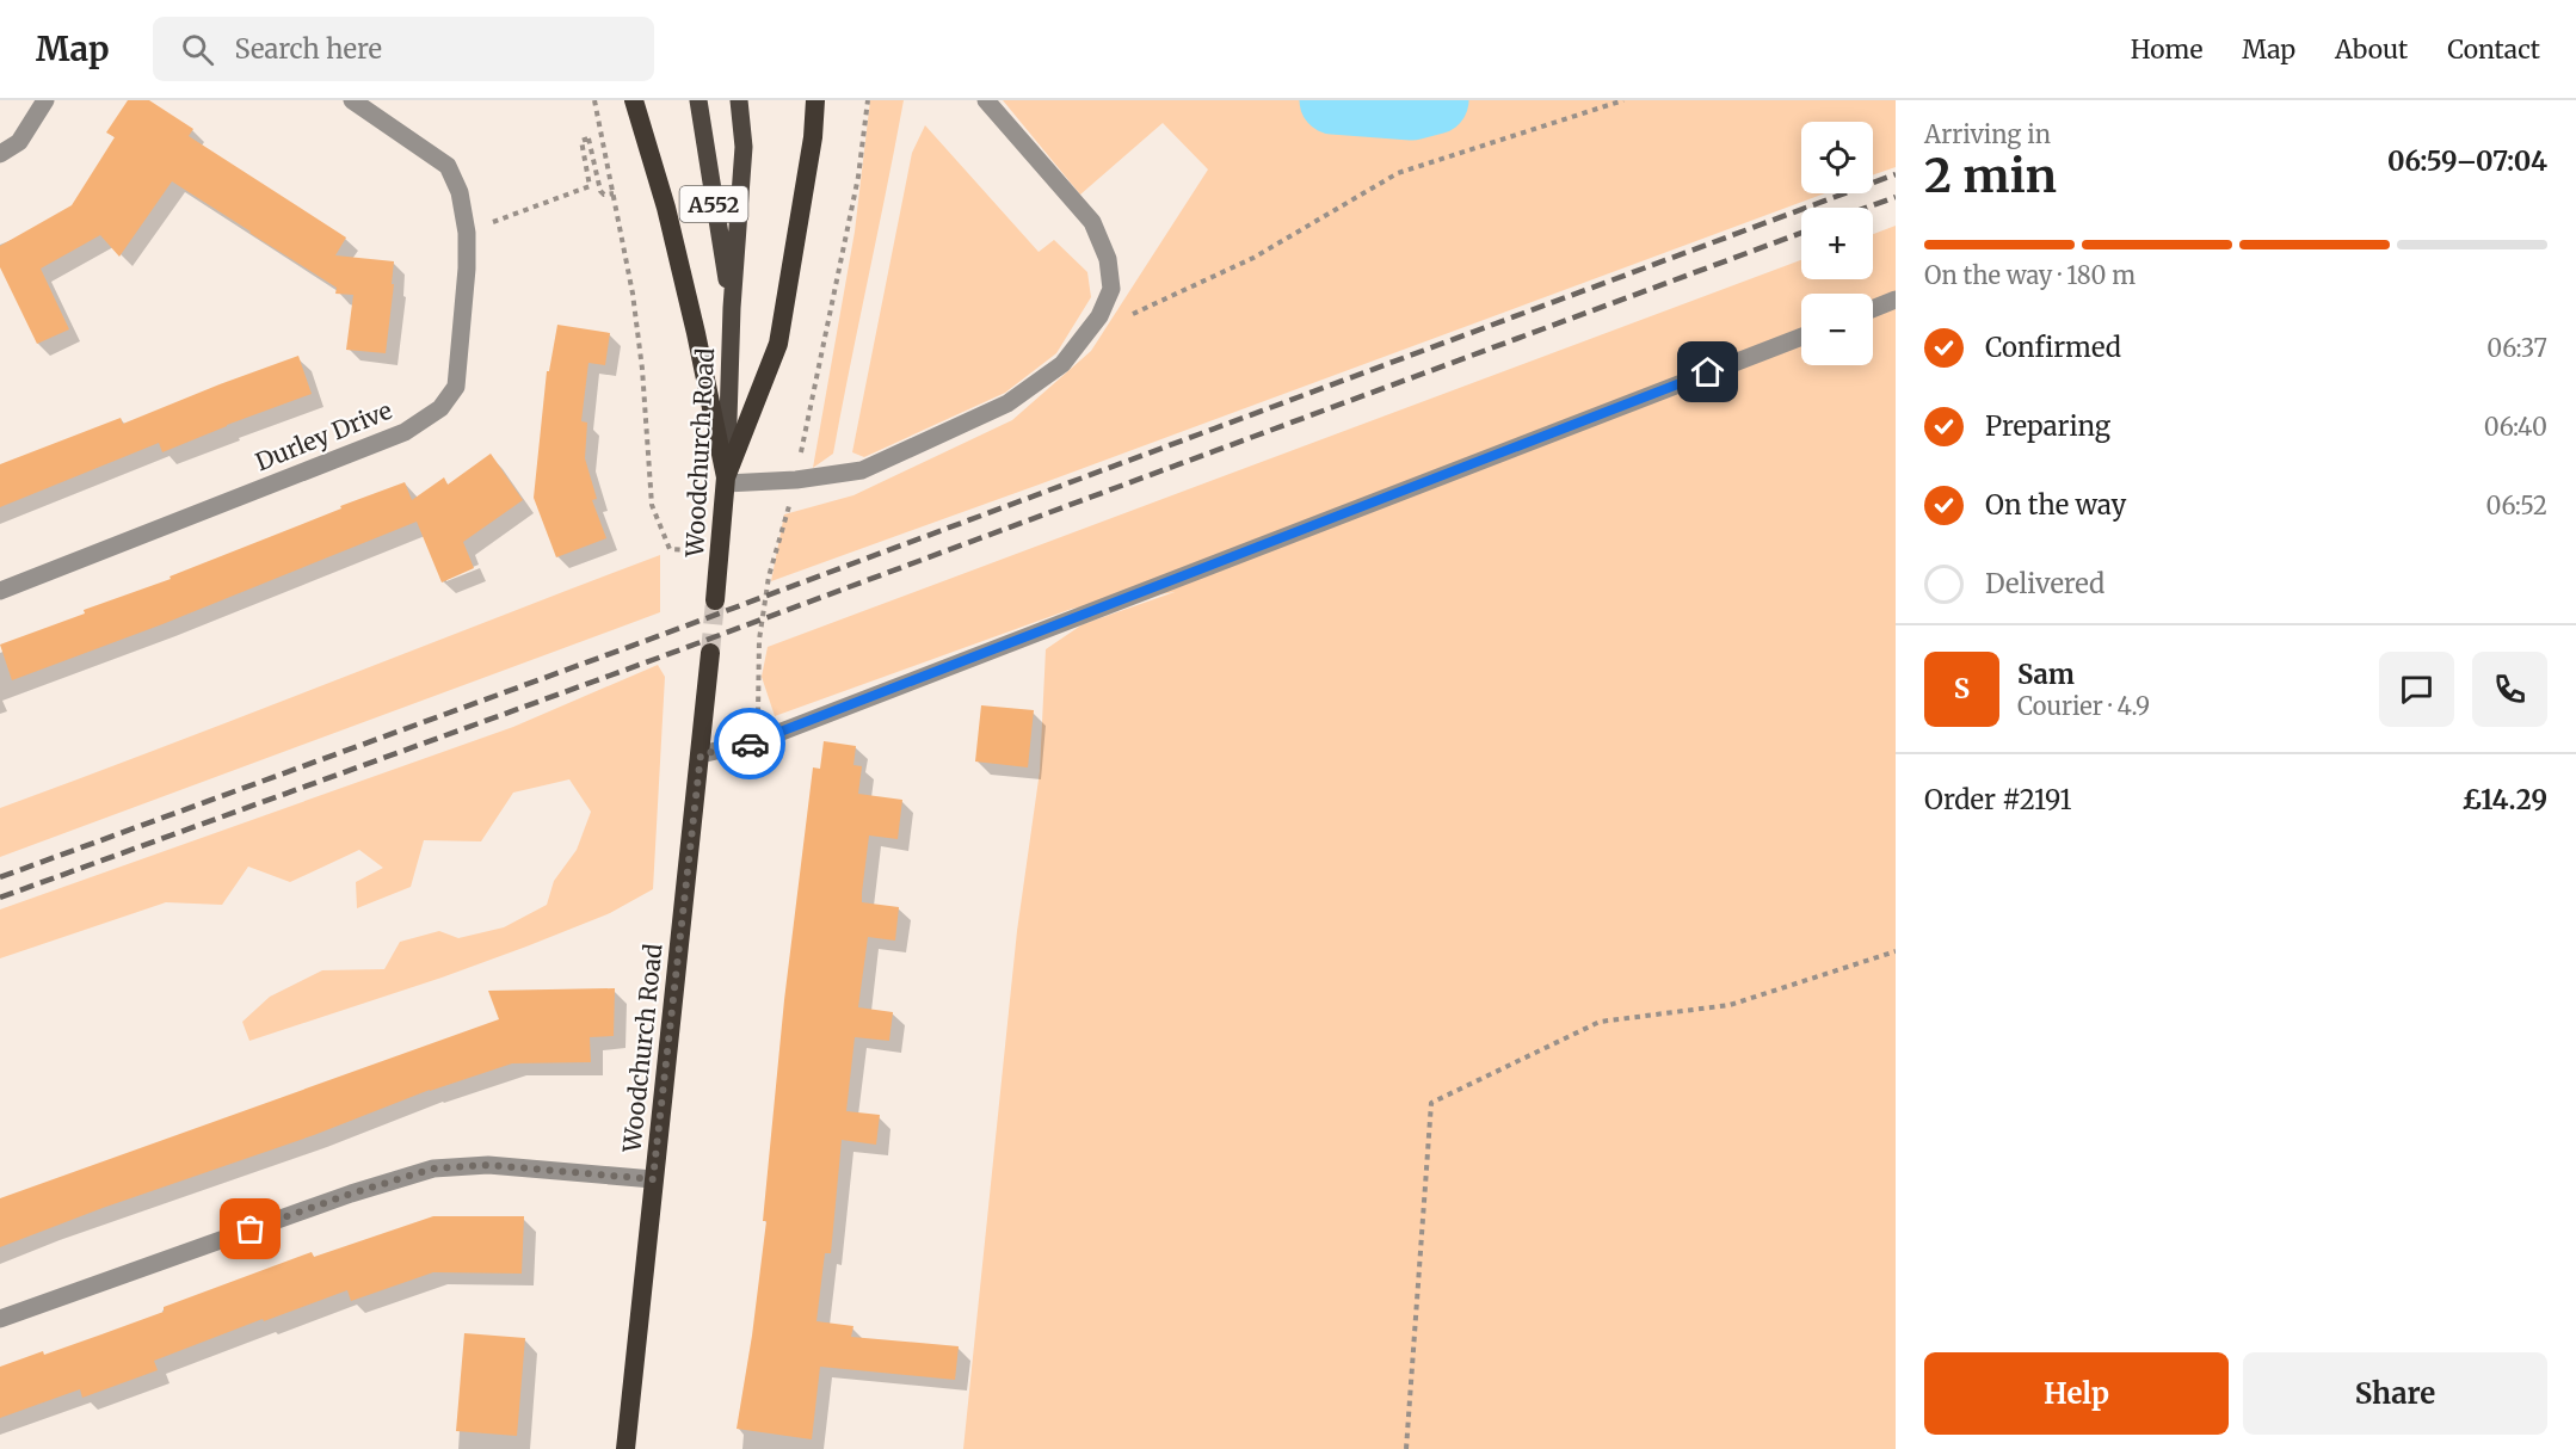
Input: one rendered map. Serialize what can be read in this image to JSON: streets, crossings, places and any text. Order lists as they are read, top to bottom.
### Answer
{
  "streets": {
    "highway": ["A552", "Woodchurch Road"],
    "street": ["Durley Drive"]
  },
  "page": {
    "header": "Map",
    "search": "Search here",
    "nav": [
      "Home",
      "Map",
      "About",
      "Contact"
    ],
    "heading": ["2 min", "Arriving in", "06:59–07:04"],
    "panel": [
      "Sam",
      "Courier · 4.9",
      "Order #2191",
      "£14.29"
    ],
    "map_buttons": ["+", "−"],
    "bar": "On the way · 180 m",
    "list": [
      ["Confirmed", "06:37"],
      ["Preparing", "06:40"],
      ["On the way", "06:52"],
      "Delivered"
    ],
    "round": "S",
    "buttons": ["Help", "Share"]
  }
}
